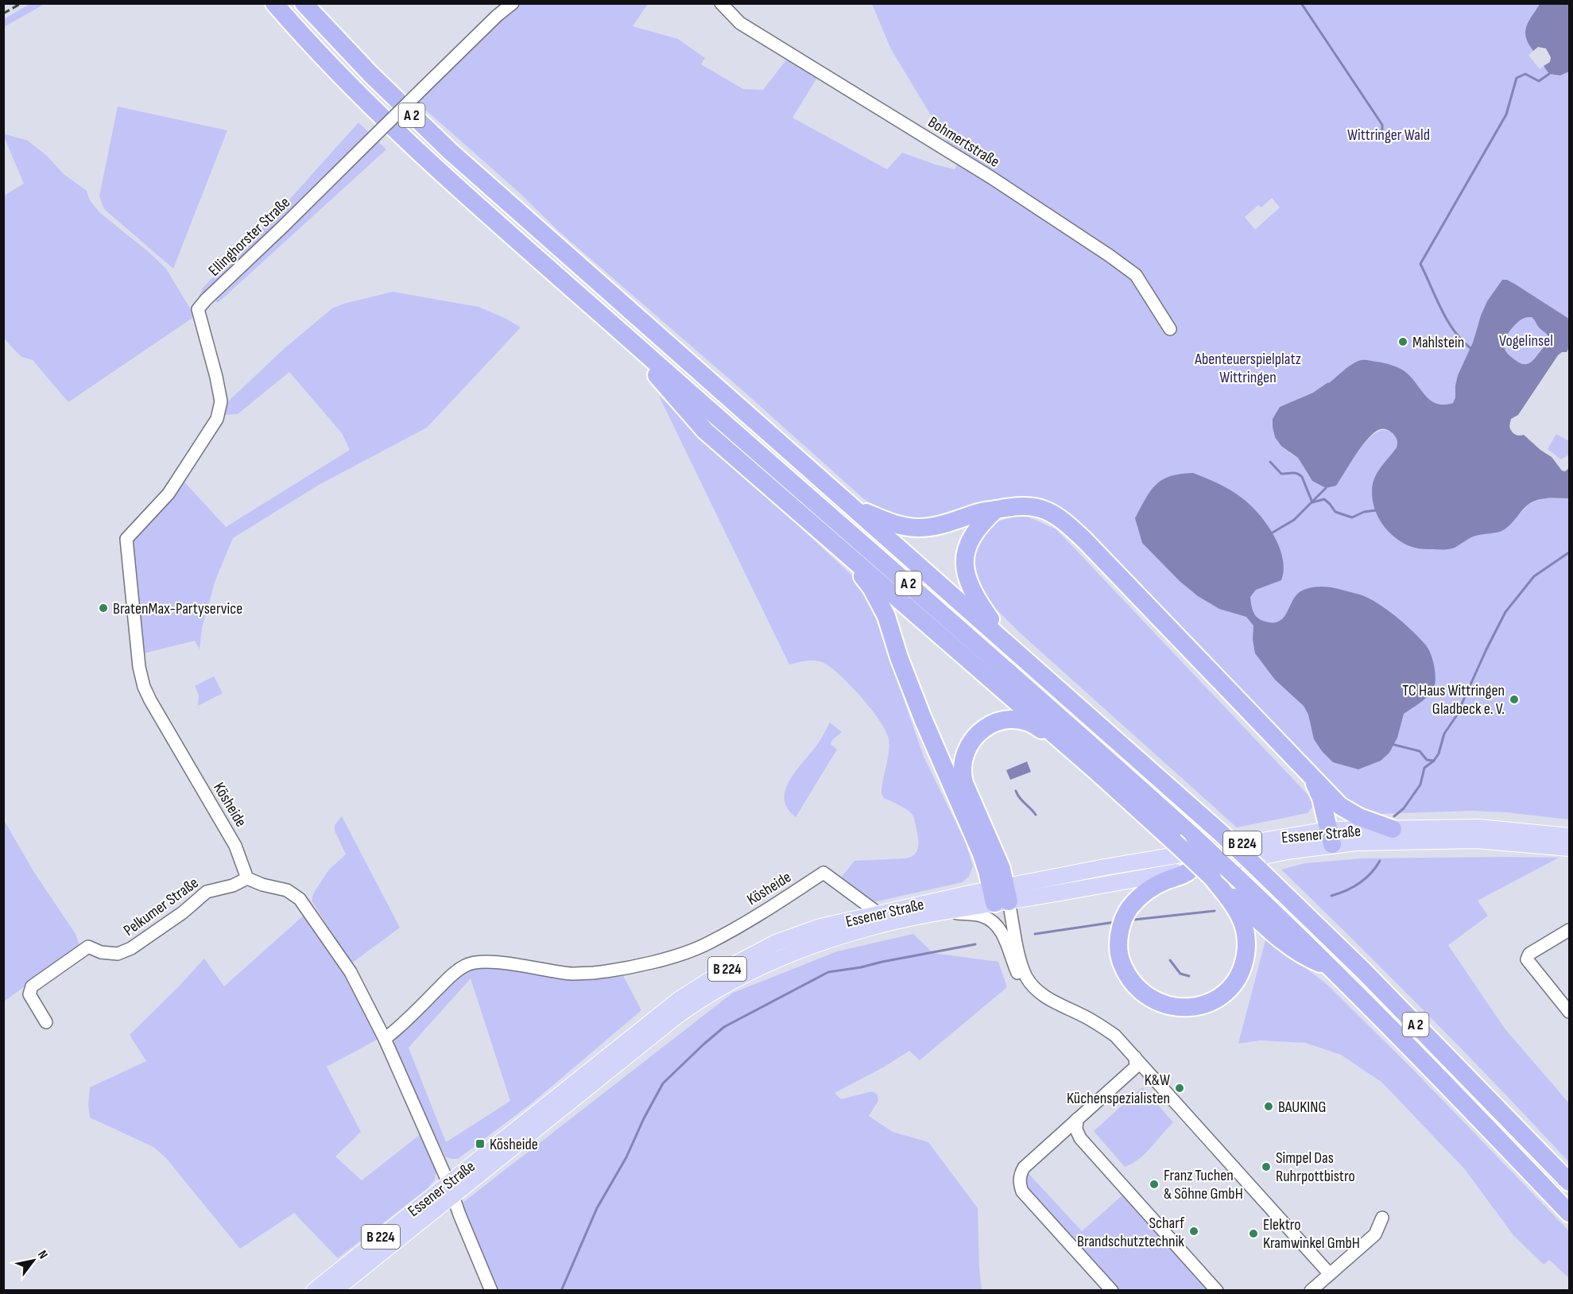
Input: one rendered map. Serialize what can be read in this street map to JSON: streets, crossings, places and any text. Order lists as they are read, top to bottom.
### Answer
{
  "streets": {
    "highway": ["A 2"],
    "main road": ["Essener Straße", "B 224"],
    "street": [
      "Bohmertstraße",
      "Ellinghorster Straße",
      "Kösheide",
      "Pelkumer Straße"
    ]
  },
  "crossings": [
    ["Ellinghorster Straße", "Kösheide"],
    ["Kösheide", "Essener Straße"],
    ["Kösheide", "Pelkumer Straße"]
  ],
  "parks": ["Wittringer Wald", "Vogelinsel", "Abenteuerspielplatz Wittringen"],
  "places": {
    "other": [
      "Mahlstein",
      "BratenMax-Partyservice",
      "TC Haus Wittringen Gladbeck e. V.",
      "K&W Küchenspezialisten",
      "BAUKING",
      "Simpel Das Ruhrpottbistro",
      "Franz Tuchen & Söhne GmbH",
      "Scharf Brandschutztechnik",
      "Elektro Kramwinkel GmbH"
    ],
    "transit": ["Kösheide"]
  },
  "north": "top right"
}
